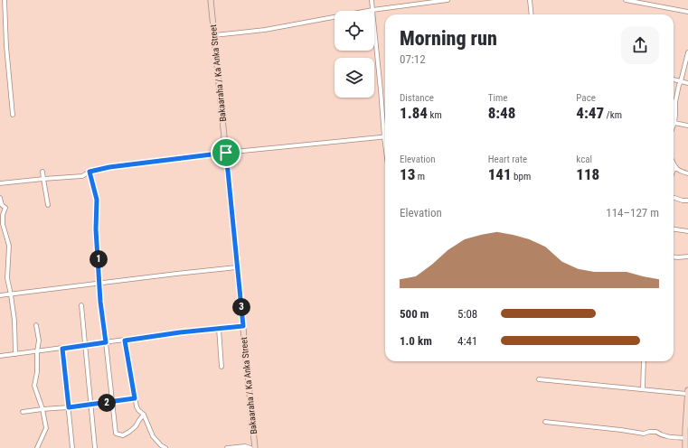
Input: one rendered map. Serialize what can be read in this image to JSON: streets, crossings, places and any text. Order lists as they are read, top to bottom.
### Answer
{
  "streets": {
    "street": ["Bakaaraha / Ka Anka Street"]
  },
  "page": {
    "heading": ["Morning run", "07:12"],
    "stats": [
      ["Distance", "1.84 km"],
      ["Time", "8:48"],
      ["Pace", "4:47 /km"],
      ["Elevation", "13 m"],
      ["Heart rate", "141 bpm"],
      ["kcal", "118"]
    ],
    "chart": ["Elevation", "114–127 m"],
    "pins": ["1", "3", "2"],
    "list": [
      {
        "name": "500 m",
        "note": "5:08"
      },
      {
        "name": "1.0 km",
        "note": "4:41"
      }
    ]
  }
}
